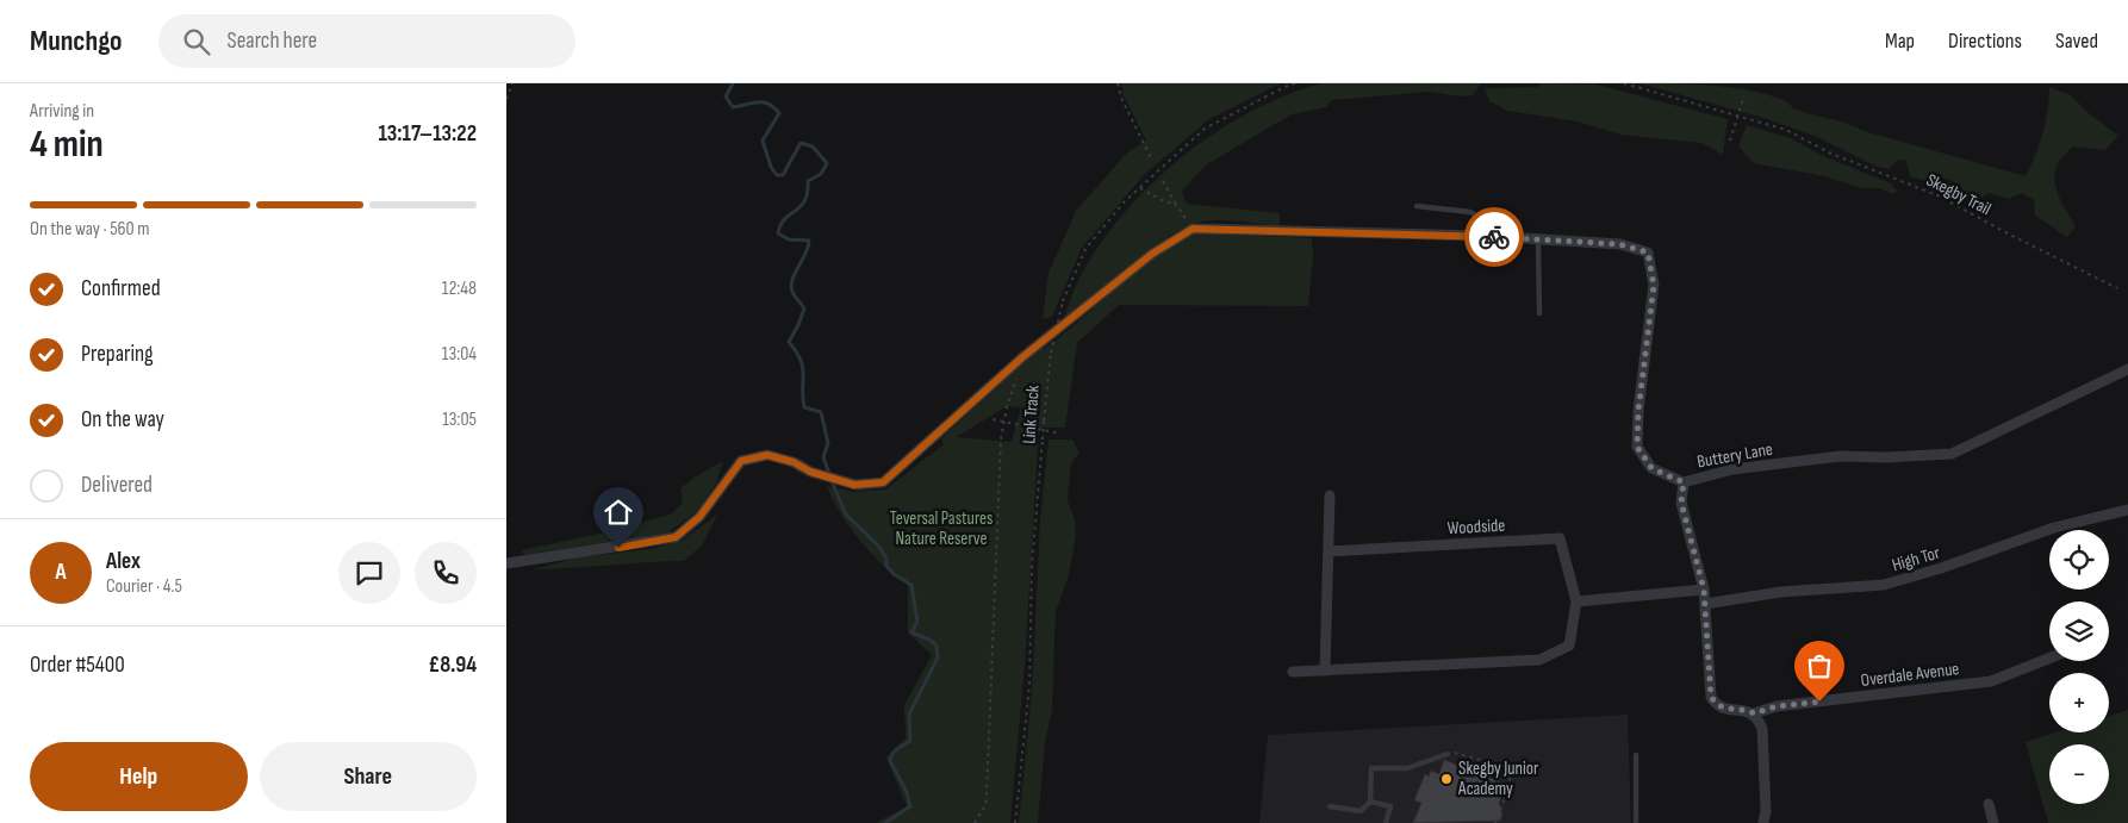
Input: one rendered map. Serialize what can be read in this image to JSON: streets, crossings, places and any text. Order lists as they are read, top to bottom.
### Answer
{
  "streets": {
    "street": [
      "Buttery Lane",
      "Woodside",
      "High Tor",
      "Overdale Avenue"
    ],
    "path": ["Skegby Trail", "Link Track"]
  },
  "parks": ["Teversal Pastures Nature Reserve"],
  "places": ["Skegby Junior Academy"],
  "page": {
    "header": "Munchgo",
    "search": "Search here",
    "nav": ["Map", "Directions", "Saved"],
    "heading": ["4 min", "Arriving in", "13:17–13:22"],
    "panel": [
      "Alex",
      "Courier · 4.5",
      "Order #5400",
      "£8.94"
    ],
    "bar": "On the way · 560 m",
    "list": [
      ["Confirmed", "12:48"],
      ["Preparing", "13:04"],
      ["On the way", "13:05"],
      "Delivered"
    ],
    "map_buttons": ["+", "−"],
    "round": "A",
    "buttons": ["Help", "Share"]
  }
}
